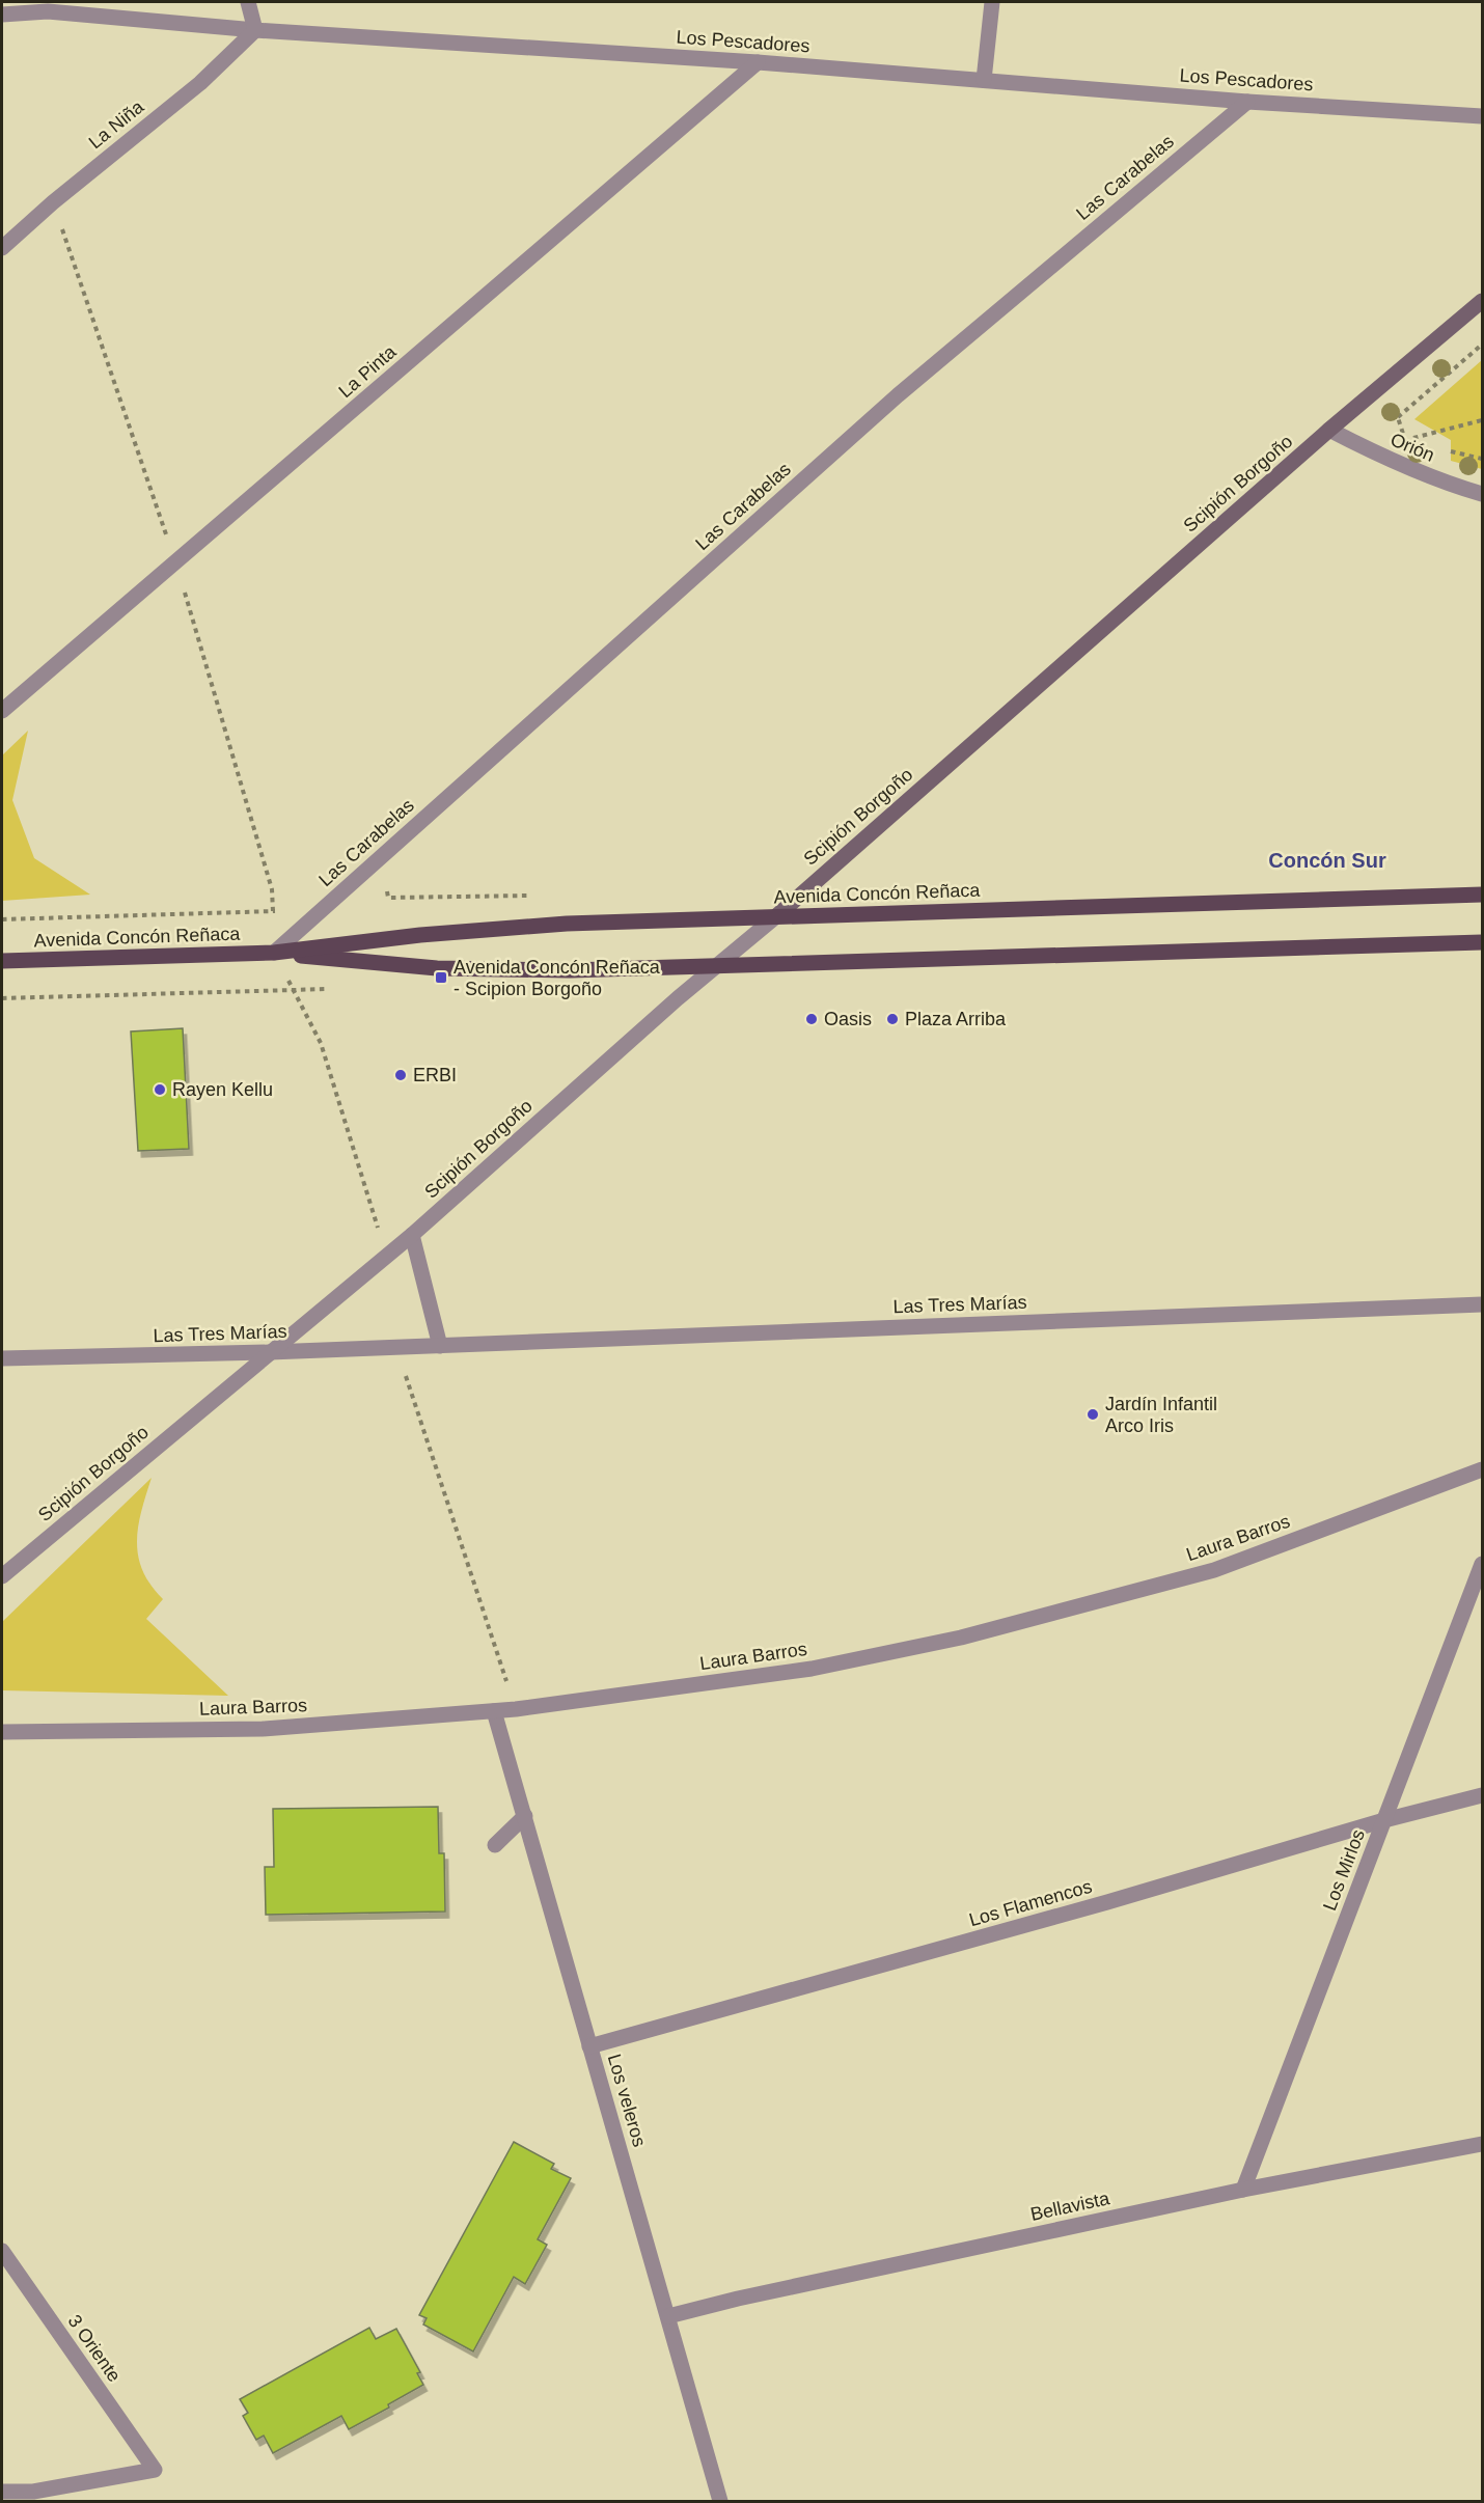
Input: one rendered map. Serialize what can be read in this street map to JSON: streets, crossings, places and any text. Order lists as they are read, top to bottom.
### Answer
{
  "streets": {
    "main road": ["Avenida Concón Reñaca"],
    "street": [
      "Los Pescadores",
      "La Niña",
      "Las Carabelas",
      "La Pinta",
      "Orión",
      "Scipión Borgoño",
      "Las Tres Marías",
      "Laura Barros",
      "Los Mirlos",
      "Los Flamencos",
      "Los veleros",
      "Bellavista",
      "3 Oriente"
    ]
  },
  "crossings": [
    ["Los Pescadores", "La Niña"],
    ["Los Pescadores", "Las Carabelas"],
    ["Los Pescadores", "La Pinta"],
    ["Las Carabelas", "Avenida Concón Reñaca"],
    ["Orión", "Scipión Borgoño"],
    ["Scipión Borgoño", "Avenida Concón Reñaca"],
    ["Scipión Borgoño", "Las Tres Marías"],
    ["Laura Barros", "Los veleros"],
    ["Los Mirlos", "Los Flamencos"],
    ["Los Mirlos", "Bellavista"],
    ["Los Flamencos", "Los veleros"],
    ["Los veleros", "Bellavista"]
  ],
  "districts": ["Concón Sur"],
  "places": {
    "transit": ["Avenida Concón Reñaca - Scipion Borgoño"],
    "other": [
      "Oasis",
      "Plaza Arriba",
      "ERBI",
      "Rayen Kellu",
      "Jardín Infantil Arco Iris"
    ]
  }
}
